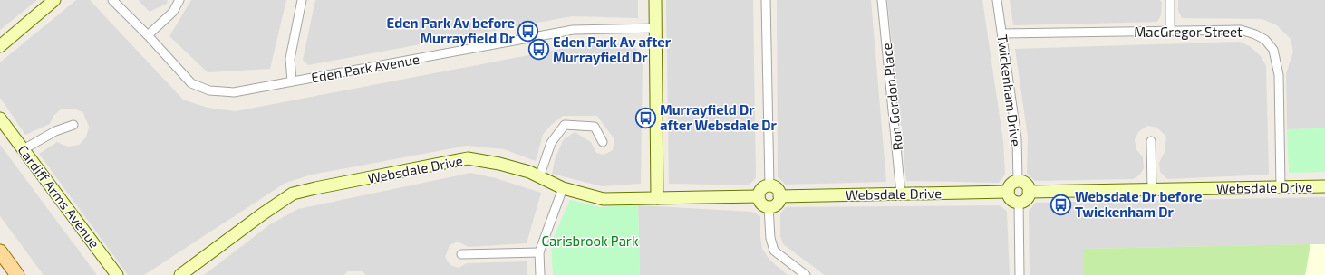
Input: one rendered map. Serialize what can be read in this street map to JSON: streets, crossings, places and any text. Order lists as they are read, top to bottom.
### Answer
{
  "streets": {
    "street": [
      "MacGregor Street",
      "Eden Park Avenue",
      "Twickenham Drive",
      "Ron Gordon Place",
      "Websdale Drive",
      "Cardiff Arms Avenue"
    ]
  },
  "crossings": [
    ["MacGregor Street", "Twickenham Drive"],
    ["MacGregor Street", "Websdale Drive"],
    ["Twickenham Drive", "Websdale Drive"],
    ["Ron Gordon Place", "Websdale Drive"]
  ],
  "parks": ["Carisbrook Park"],
  "places": {
    "bus stop": [
      "Eden Park Av before Murrayfield Dr",
      "Eden Park Av after Murrayfield Dr",
      "Murrayfield Dr after Websdale Dr",
      "Websdale Dr before Twickenham Dr"
    ]
  }
}
